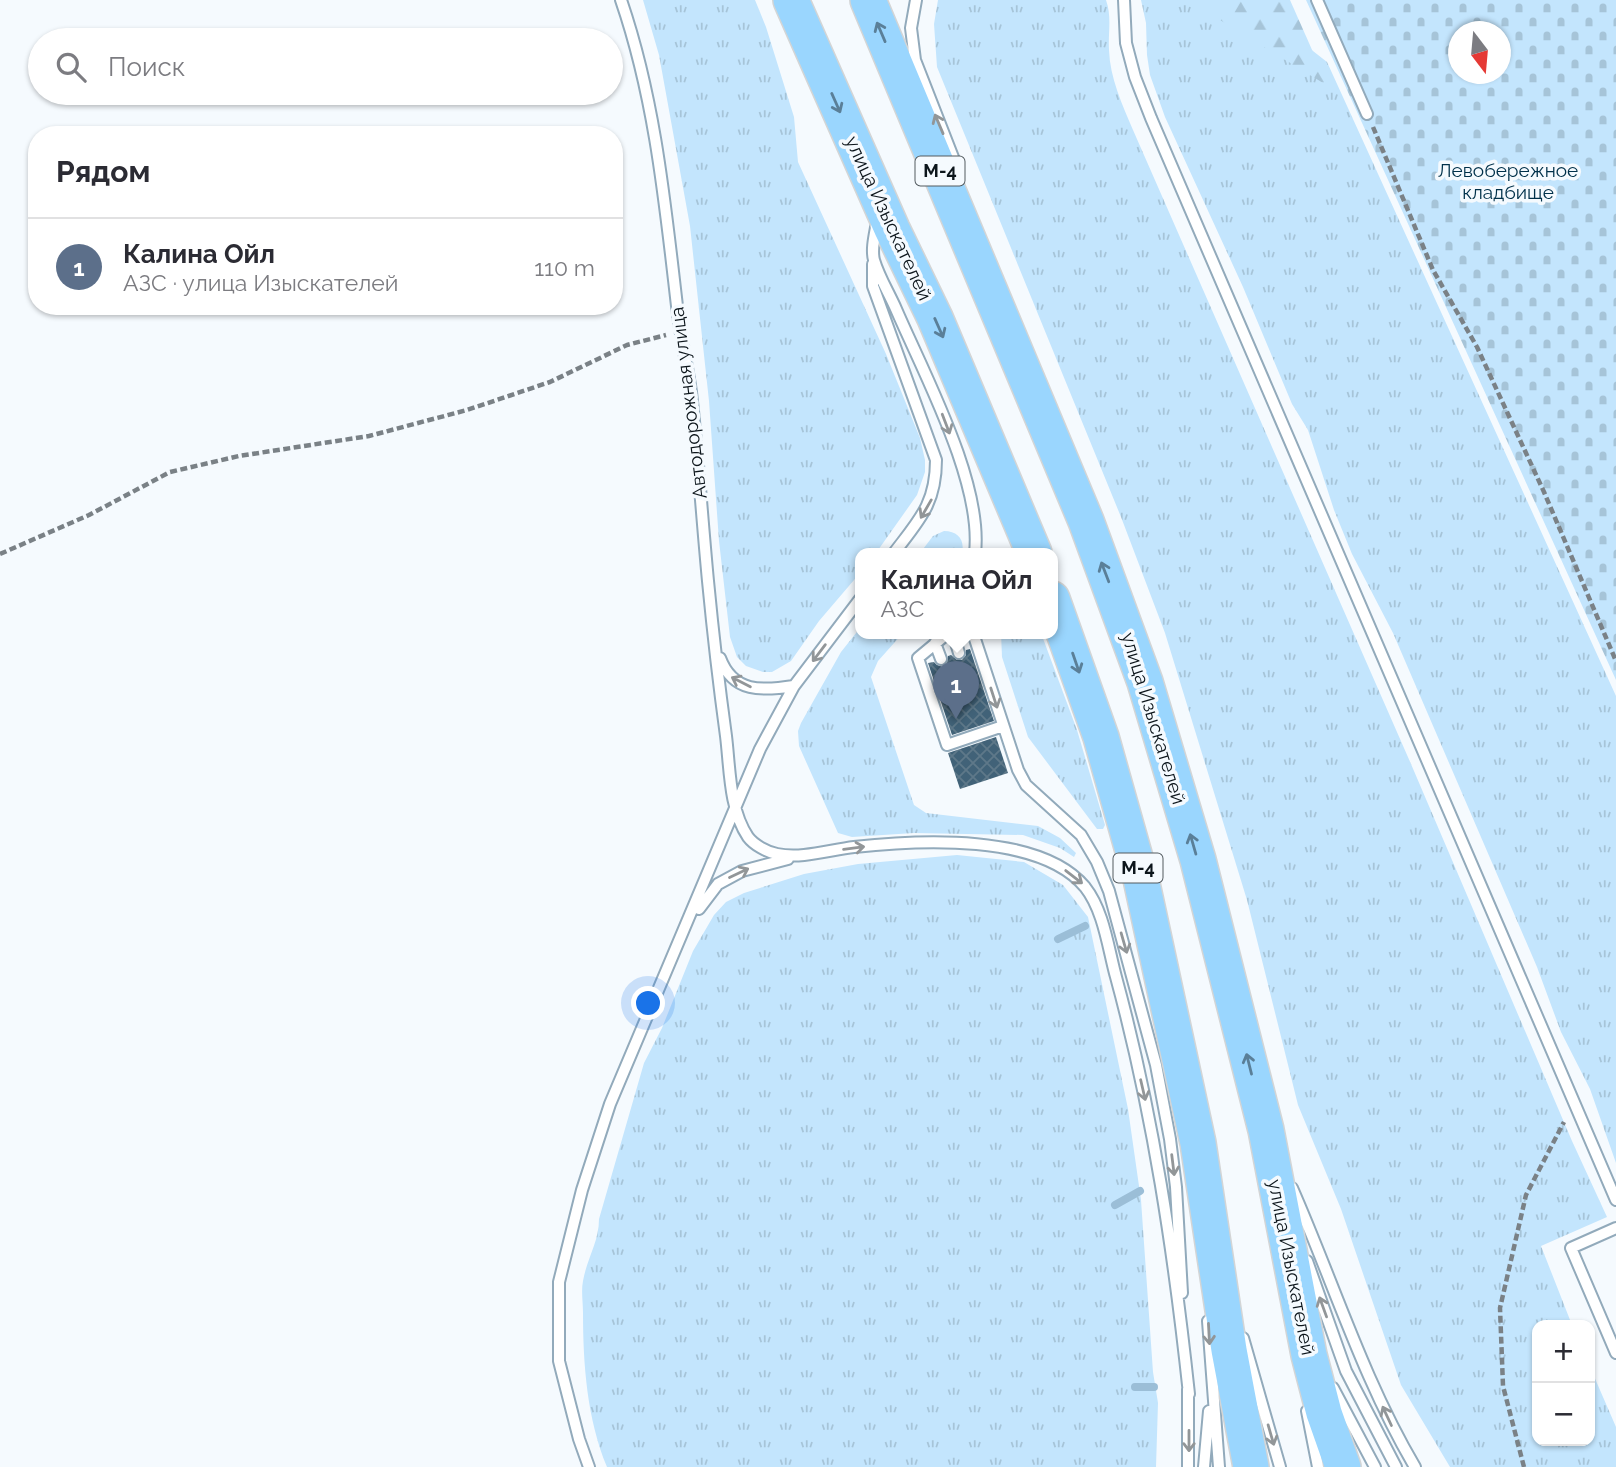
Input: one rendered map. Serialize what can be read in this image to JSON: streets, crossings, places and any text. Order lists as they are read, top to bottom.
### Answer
{
  "streets": {
    "highway": ["М-4", "улица Изыскателей"],
    "lane": ["Автодорожная улица"]
  },
  "parks": ["Левобережное кладбище"],
  "north": "bottom",
  "page": {
    "search": "Поиск",
    "heading": "Рядом",
    "list": [
      {
        "mark": "1",
        "name": "Калина Ойл",
        "note": "АЗС · улица Изыскателей",
        "value": "110 m"
      }
    ],
    "popup": ["Калина Ойл", "АЗС"],
    "pins": "1",
    "map_buttons": ["+", "−"]
  }
}
